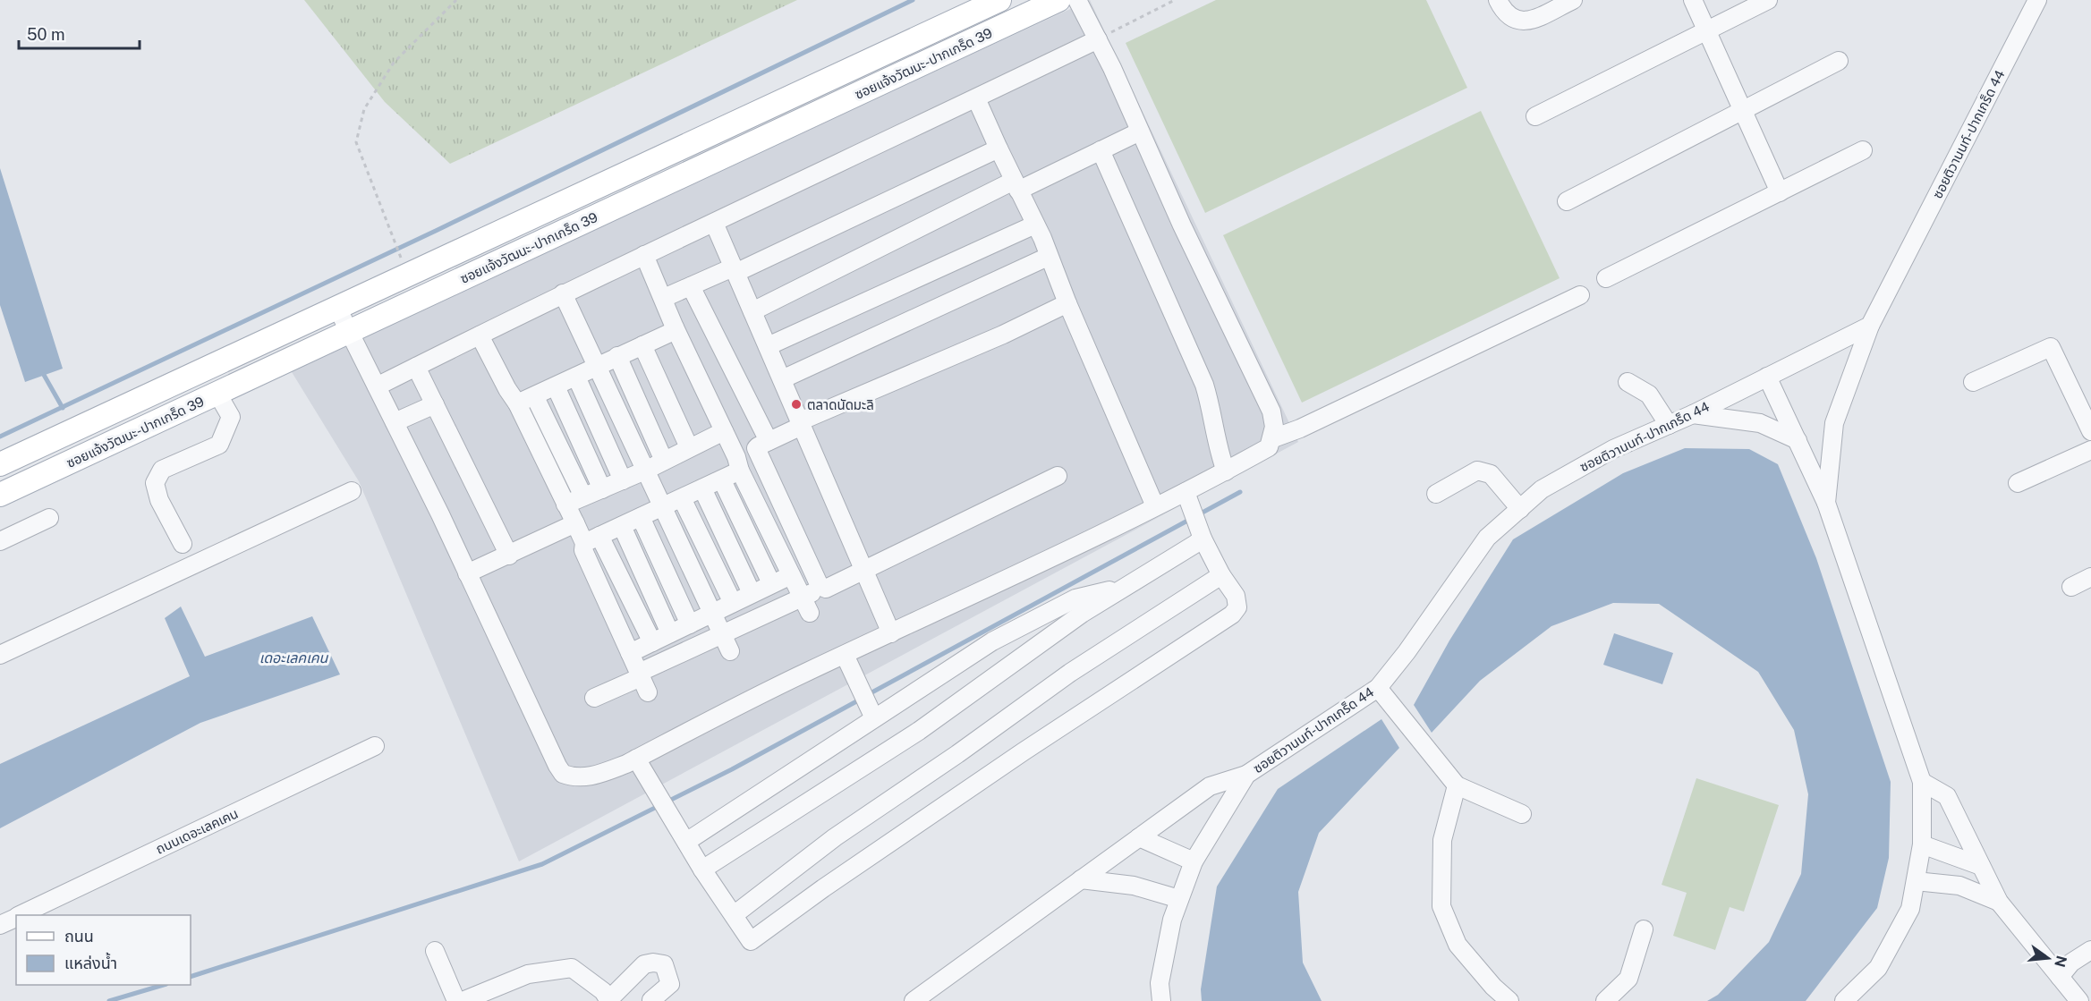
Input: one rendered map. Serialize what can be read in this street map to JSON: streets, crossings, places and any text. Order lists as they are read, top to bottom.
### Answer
{
  "streets": {
    "main road": ["ซอยแจ้งวัฒนะ-ปากเกร็ด 39"],
    "street": ["ซอยติวานนท์-ปากเกร็ด 44", "ถนนเดอะเลคเคน"]
  },
  "water": ["เดอะเลคเคน"],
  "places": ["ตลาดนัดมะลิ"],
  "legend": ["ถนน", "แหล่งน้ำ"],
  "scale_bar": "50 m",
  "north": "right"
}
